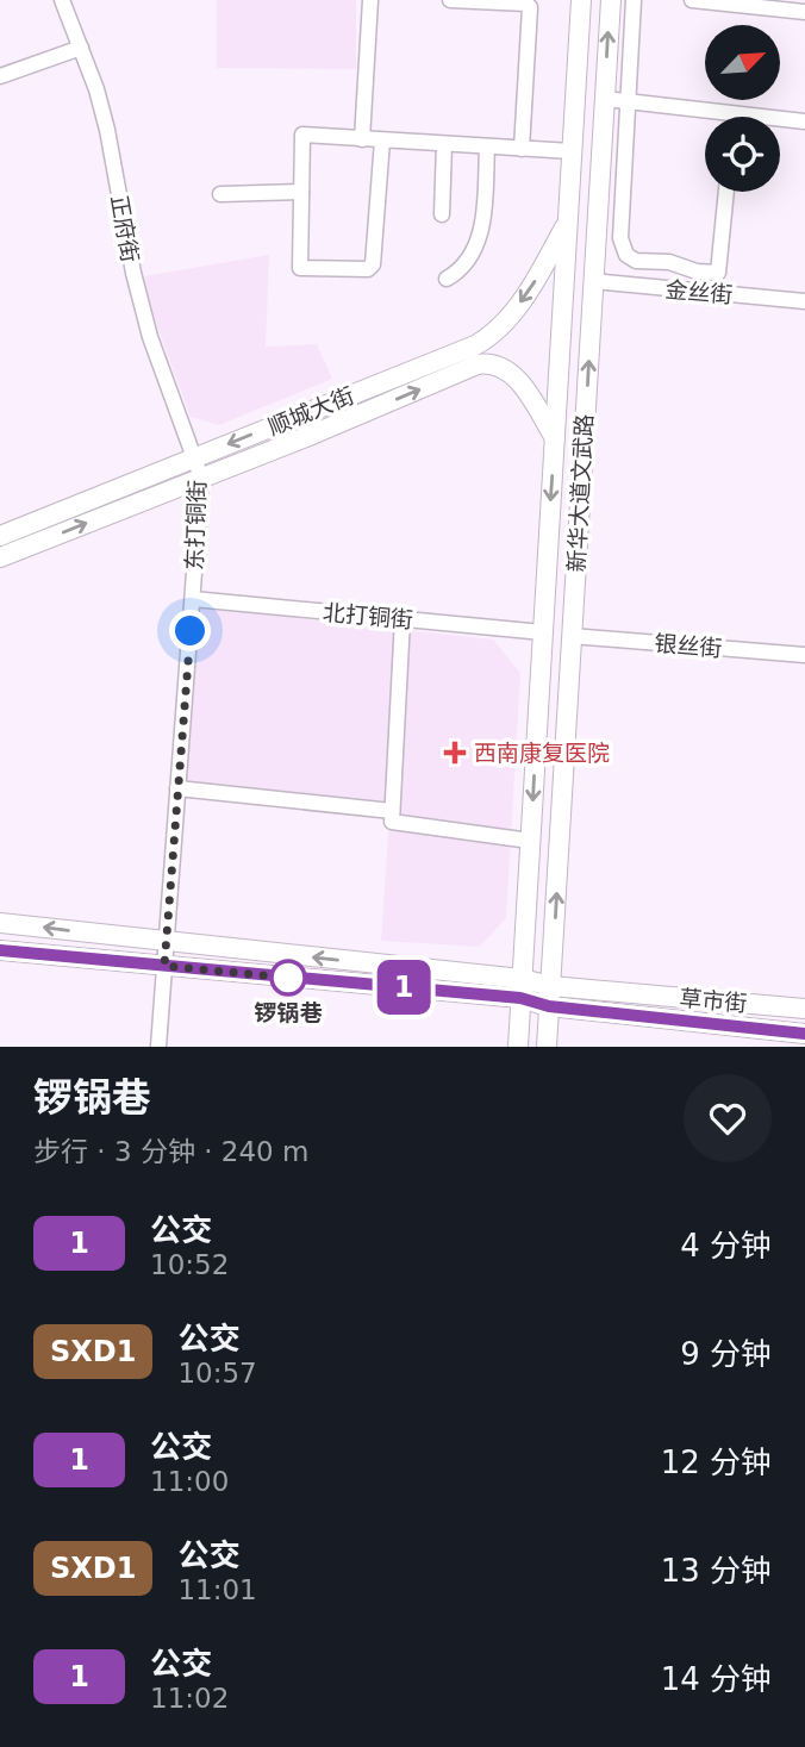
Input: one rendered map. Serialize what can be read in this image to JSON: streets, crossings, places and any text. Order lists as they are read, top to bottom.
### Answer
{
  "streets": {
    "main road": ["顺城大街", "新华大道文武路", "草市街"],
    "street": [
      "正府街",
      "金丝街",
      "东打铜街",
      "北打铜街",
      "银丝街"
    ]
  },
  "crossings": [
    ["正府街", "顺城大街"],
    ["正府街", "东打铜街"],
    ["金丝街", "新华大道文武路"],
    ["顺城大街", "新华大道文武路"],
    ["顺城大街", "东打铜街"],
    ["新华大道文武路", "北打铜街"],
    ["新华大道文武路", "银丝街"],
    ["新华大道文武路", "草市街"],
    ["东打铜街", "北打铜街"]
  ],
  "places": {
    "health": ["西南康复医院"],
    "other": ["锣锅巷"]
  },
  "lines": ["bus line 1"],
  "north": "top right",
  "page": {
    "on_map": "1",
    "heading": ["锣锅巷", "步行 · 3 分钟 · 240 m"],
    "list": [
      {
        "mark": "1",
        "name": "公交",
        "note": "10:52",
        "value": "4 分钟"
      },
      {
        "mark": "SXD1",
        "name": "公交",
        "note": "10:57",
        "value": "9 分钟"
      },
      {
        "mark": "1",
        "name": "公交",
        "note": "11:00",
        "value": "12 分钟"
      },
      {
        "mark": "SXD1",
        "name": "公交",
        "note": "11:01",
        "value": "13 分钟"
      },
      {
        "mark": "1",
        "name": "公交",
        "note": "11:02",
        "value": "14 分钟"
      }
    ]
  }
}
